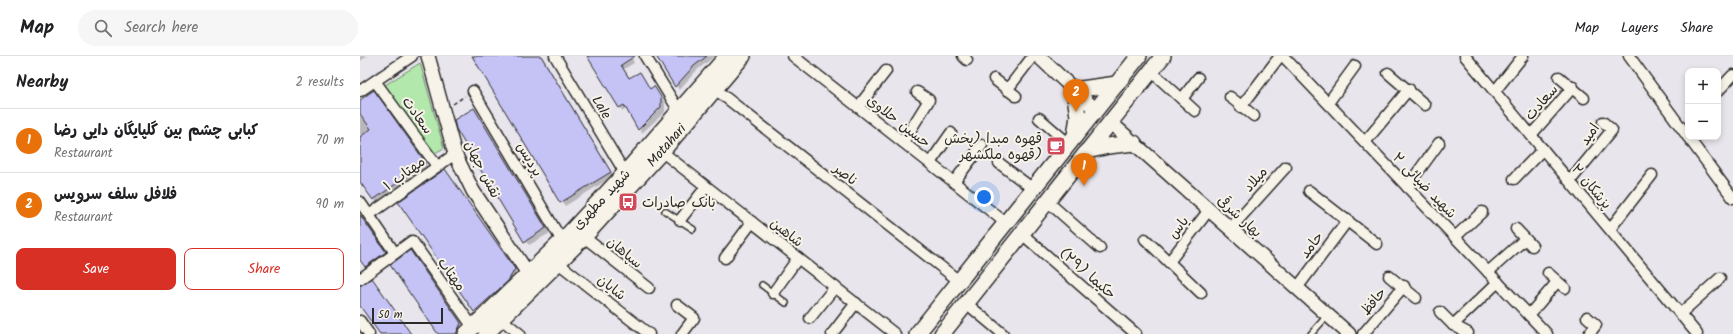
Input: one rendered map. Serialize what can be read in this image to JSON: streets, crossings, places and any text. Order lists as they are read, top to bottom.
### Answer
{
  "streets": {
    "main road": ["Motahari", "شهید مطهری"],
    "street": [
      "سعادت",
      "Lale",
      "حسین حلاوی",
      "امید",
      "پردیس",
      "نقش جهان",
      "مهتاب ۱",
      "ناصر",
      "میلاد",
      "شهید ضیائی ۲",
      "پزشکان ۲",
      "بهار شرقی",
      "یاس",
      "شاهین",
      "حامد",
      "سپاهان",
      "حکیما (۲۹)",
      "مهتاب",
      "شایان",
      "حافظ"
    ]
  },
  "crossings": [
    ["سعادت", "مهتاب ۱"],
    ["سعادت", "پزشکان ۲"],
    ["Lale", "شهید مطهری"],
    ["امید", "پزشکان ۲"],
    ["Motahari", "نقش جهان"],
    ["Motahari", "ناصر"],
    ["Motahari", "شهید مطهری"],
    ["Motahari", "شاهین"],
    ["Motahari", "سپاهان"],
    ["Motahari", "شایان"],
    ["پردیس", "شهید مطهری"],
    ["نقش جهان", "مهتاب ۱"],
    ["نقش جهان", "شهید مطهری"],
    ["میلاد", "بهار شرقی"],
    ["شهید مطهری", "مهتاب"],
    ["بهار شرقی", "یاس"],
    ["بهار شرقی", "حامد"]
  ],
  "places": {
    "cafe": ["قهوه مبدا (پخش قهوه ملکشهر)"],
    "bus stop": ["بانک صادرات"]
  },
  "scale_bar": "50 m",
  "page": {
    "header": "Map",
    "search": "Search here",
    "nav": ["Map", "Layers", "Share"],
    "heading": ["Nearby", "2 results"],
    "map_buttons": ["+", "−"],
    "pins": ["2", "1"],
    "list": [
      {
        "mark": "1",
        "name": "کبابی چشم بین گلپایگان دایی رضا",
        "note": "Restaurant",
        "value": "70 m"
      },
      {
        "mark": "2",
        "name": "فلافل سلف سرویس",
        "note": "Restaurant",
        "value": "90 m"
      }
    ],
    "buttons": ["Save", "Share"],
    "scale": "50 m"
  }
}
